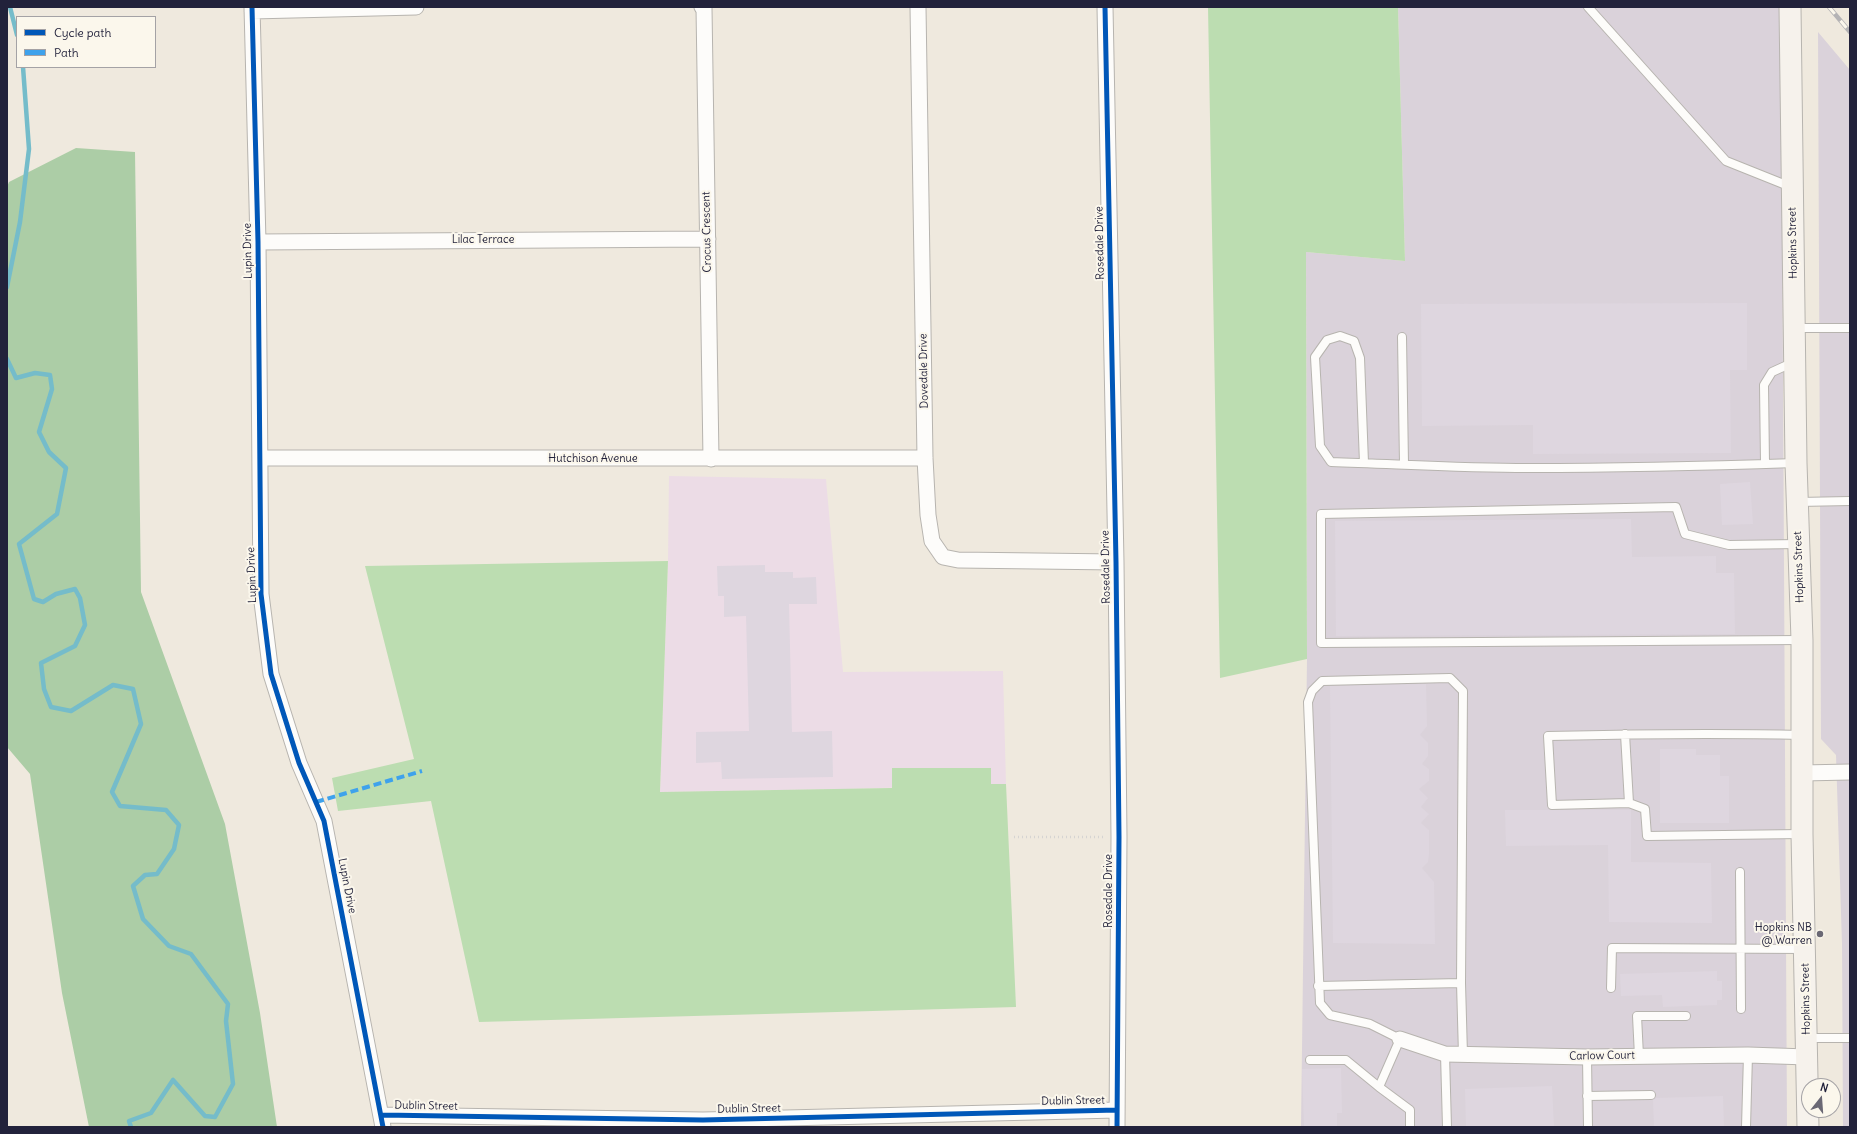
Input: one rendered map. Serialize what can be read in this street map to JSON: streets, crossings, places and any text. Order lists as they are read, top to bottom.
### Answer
{
  "streets": {
    "main road": ["Hopkins Street"],
    "street": [
      "Crocus Crescent",
      "Lilac Terrace",
      "Rosedale Drive",
      "Lupin Drive",
      "Dovedale Drive",
      "Hutchison Avenue",
      "Carlow Court",
      "Dublin Street"
    ]
  },
  "crossings": [
    ["Crocus Crescent", "Lilac Terrace"],
    ["Crocus Crescent", "Hutchison Avenue"],
    ["Lilac Terrace", "Lupin Drive"],
    ["Rosedale Drive", "Dovedale Drive"],
    ["Rosedale Drive", "Dublin Street"],
    ["Hopkins Street", "Carlow Court"],
    ["Lupin Drive", "Hutchison Avenue"],
    ["Lupin Drive", "Dublin Street"],
    ["Dovedale Drive", "Hutchison Avenue"]
  ],
  "places": ["Hopkins NB @ Warren"],
  "legend": ["Cycle path", "Path"],
  "north": "top"
}
